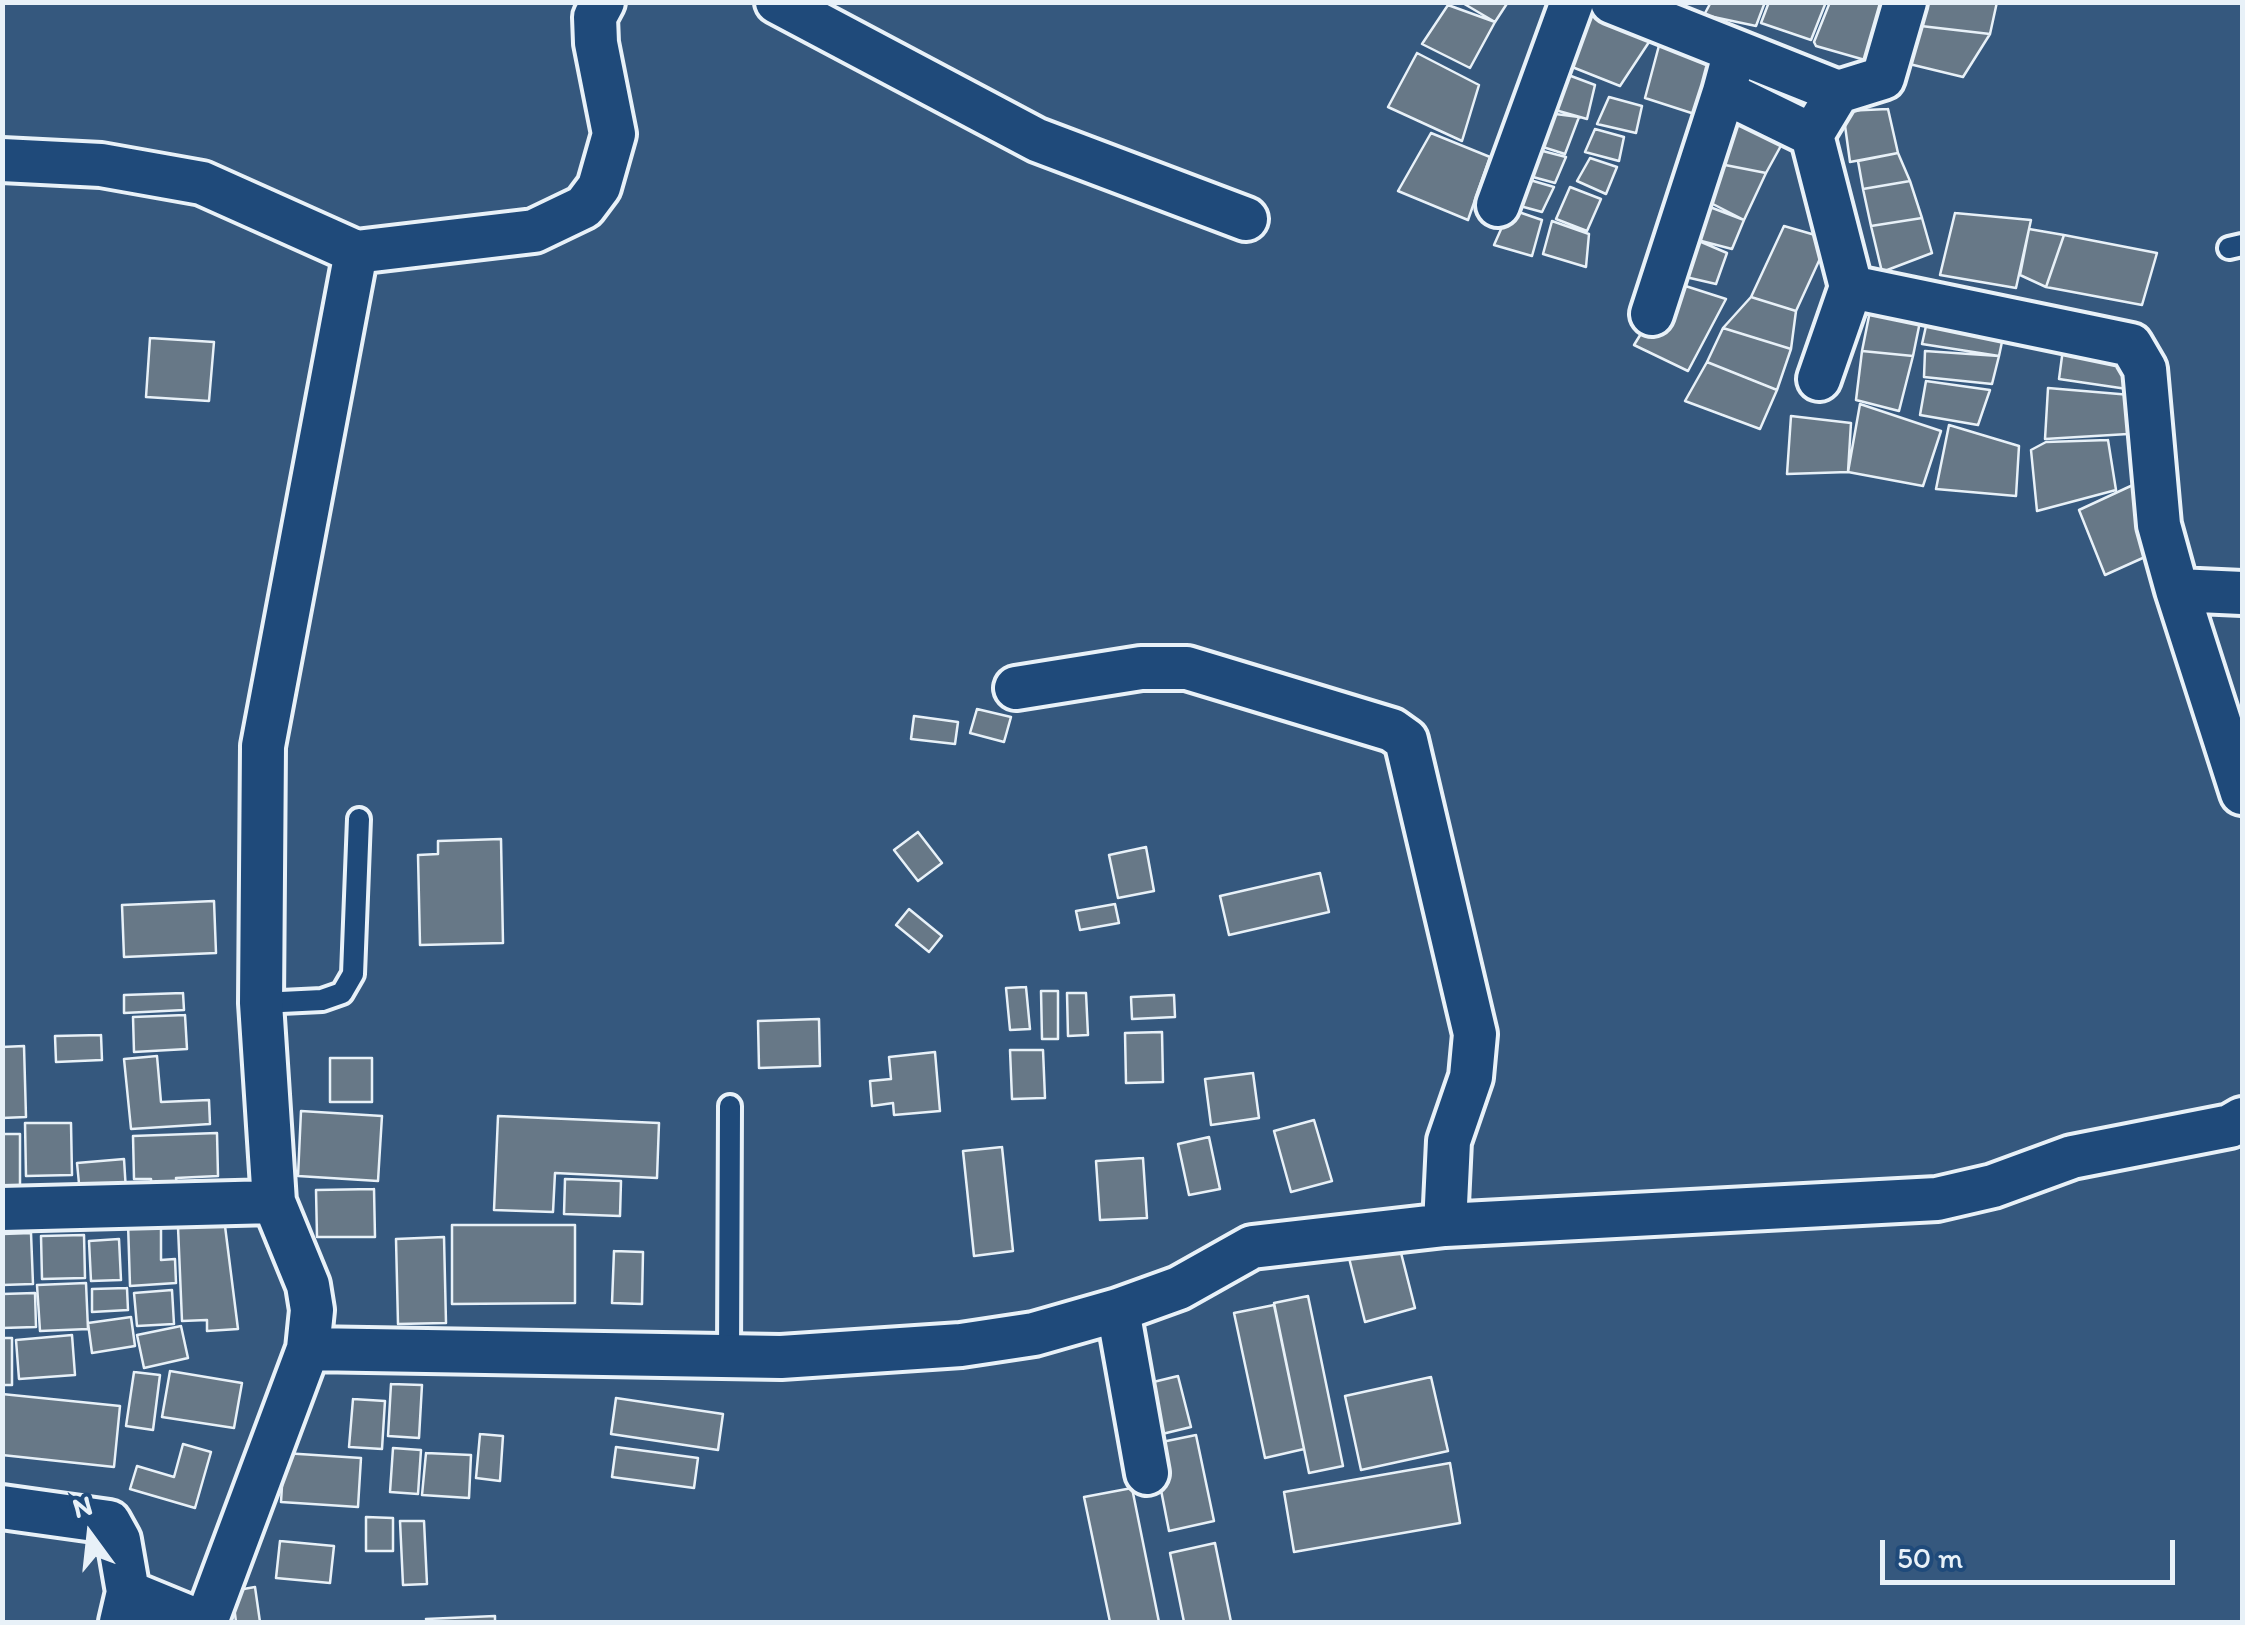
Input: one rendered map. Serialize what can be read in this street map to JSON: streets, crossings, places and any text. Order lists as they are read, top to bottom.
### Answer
{
  "scale_bar": "50 m",
  "north": "top"
}
